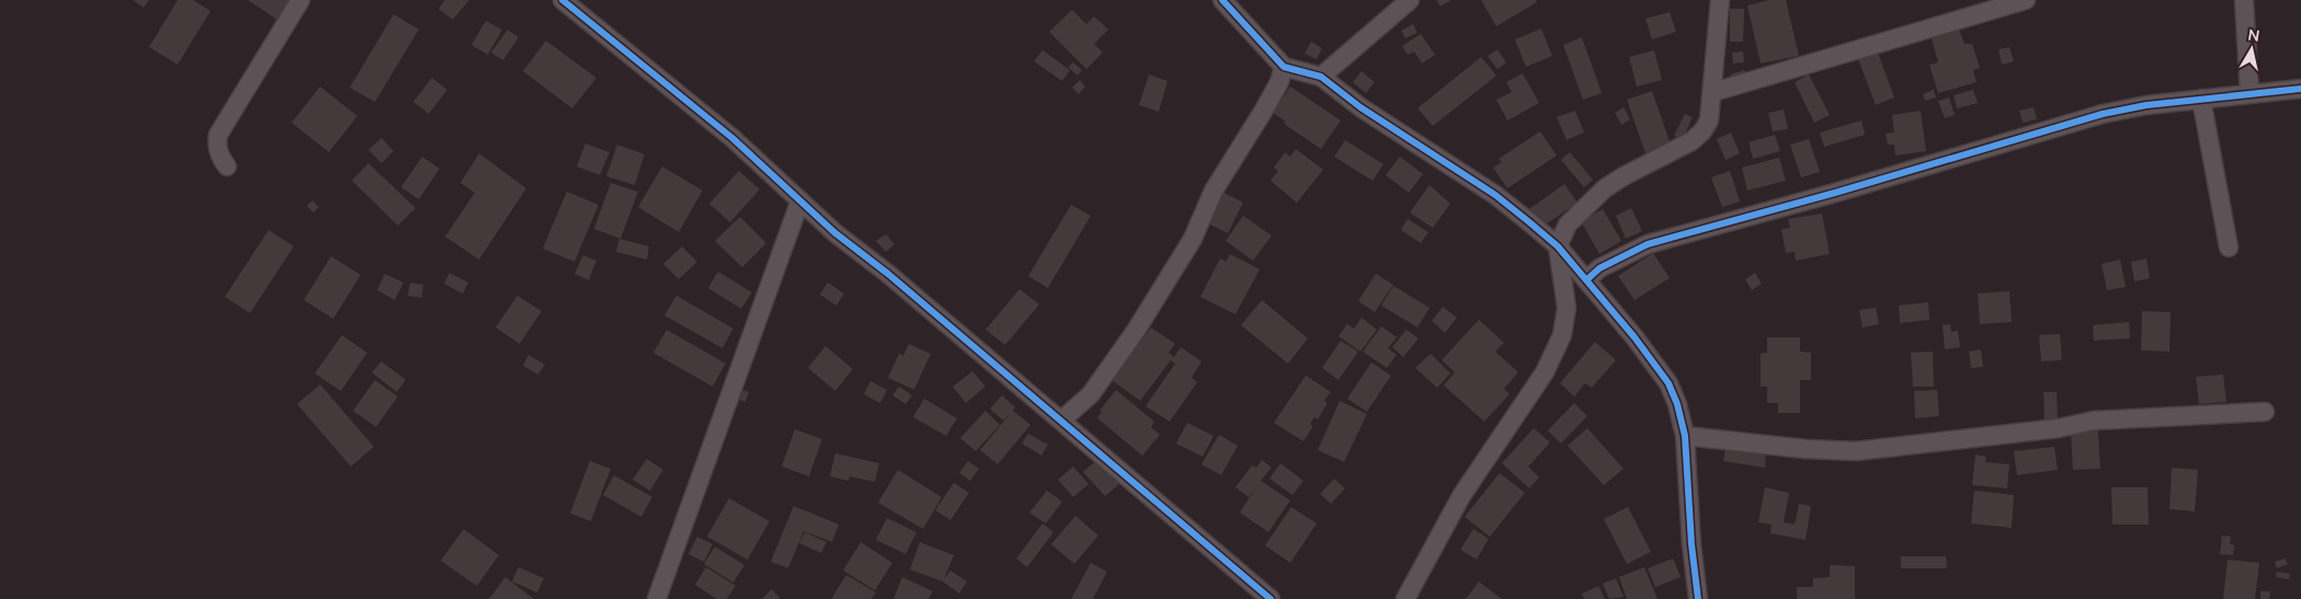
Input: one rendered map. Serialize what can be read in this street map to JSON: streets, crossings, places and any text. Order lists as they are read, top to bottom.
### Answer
{
  "north": "top"
}
